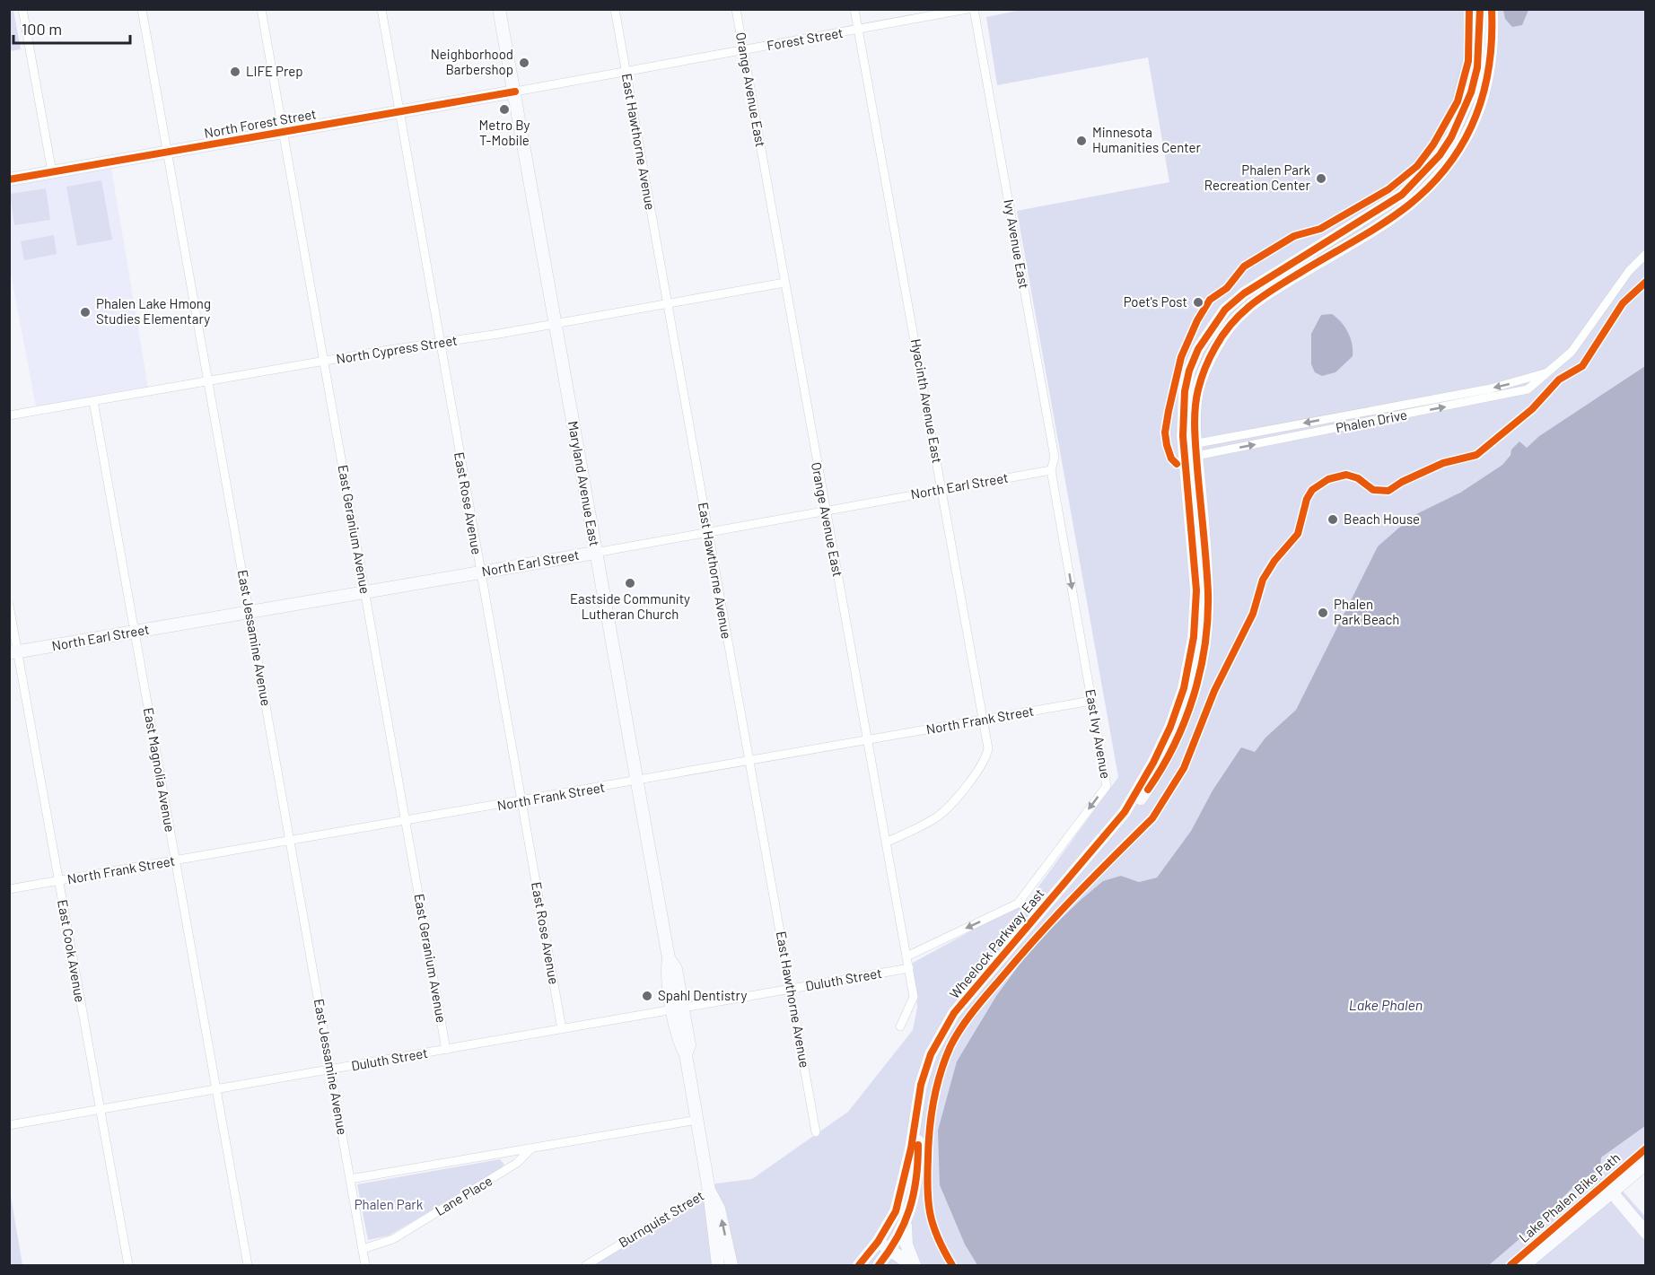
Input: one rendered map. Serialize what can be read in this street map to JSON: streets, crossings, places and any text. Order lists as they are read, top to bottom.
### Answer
{
  "streets": {
    "street": [
      "Forest Street",
      "Orange Avenue East",
      "North Forest Street",
      "East Hawthorne Avenue",
      "Ivy Avenue East",
      "North Cypress Street",
      "Hyacinth Avenue East",
      "Phalen Drive",
      "Maryland Avenue East",
      "North Earl Street",
      "East Rose Avenue",
      "East Geranium Avenue",
      "East Jessamine Avenue",
      "North Frank Street",
      "East Ivy Avenue",
      "East Magnolia Avenue",
      "Wheelock Parkway East",
      "East Cook Avenue",
      "Duluth Street",
      "Lane Place",
      "Burnquist Street"
    ],
    "cycle path": ["Lake Phalen Bike Path"]
  },
  "crossings": [
    ["Forest Street", "Orange Avenue East"],
    ["Forest Street", "North Forest Street"],
    ["Forest Street", "East Hawthorne Avenue"],
    ["Forest Street", "Hyacinth Avenue East"],
    ["Forest Street", "Maryland Avenue East"],
    ["Orange Avenue East", "North Cypress Street"],
    ["Orange Avenue East", "Hyacinth Avenue East"],
    ["Orange Avenue East", "North Earl Street"],
    ["Orange Avenue East", "North Frank Street"],
    ["Orange Avenue East", "East Ivy Avenue"],
    ["Orange Avenue East", "Duluth Street"],
    ["North Forest Street", "Maryland Avenue East"],
    ["North Forest Street", "East Rose Avenue"],
    ["North Forest Street", "East Geranium Avenue"],
    ["North Forest Street", "East Jessamine Avenue"],
    ["East Hawthorne Avenue", "North Cypress Street"],
    ["East Hawthorne Avenue", "North Earl Street"],
    ["East Hawthorne Avenue", "North Frank Street"],
    ["East Hawthorne Avenue", "Duluth Street"],
    ["Ivy Avenue East", "North Earl Street"],
    ["Ivy Avenue East", "East Ivy Avenue"],
    ["North Cypress Street", "Maryland Avenue East"],
    ["North Cypress Street", "East Rose Avenue"],
    ["North Cypress Street", "East Geranium Avenue"],
    ["North Cypress Street", "East Jessamine Avenue"],
    ["North Cypress Street", "East Magnolia Avenue"],
    ["Hyacinth Avenue East", "North Earl Street"],
    ["Hyacinth Avenue East", "North Frank Street"],
    ["Phalen Drive", "Wheelock Parkway East"],
    ["Maryland Avenue East", "North Earl Street"],
    ["Maryland Avenue East", "North Frank Street"],
    ["Maryland Avenue East", "Duluth Street"],
    ["Maryland Avenue East", "Lane Place"],
    ["Maryland Avenue East", "Burnquist Street"],
    ["North Earl Street", "East Rose Avenue"],
    ["North Earl Street", "East Geranium Avenue"],
    ["North Earl Street", "East Jessamine Avenue"],
    ["North Earl Street", "East Ivy Avenue"],
    ["North Earl Street", "East Magnolia Avenue"],
    ["North Earl Street", "East Cook Avenue"],
    ["East Rose Avenue", "North Frank Street"],
    ["East Rose Avenue", "Duluth Street"],
    ["East Geranium Avenue", "North Frank Street"],
    ["East Geranium Avenue", "Duluth Street"],
    ["East Jessamine Avenue", "North Frank Street"],
    ["East Jessamine Avenue", "Duluth Street"],
    ["East Jessamine Avenue", "Lane Place"],
    ["North Frank Street", "East Ivy Avenue"],
    ["North Frank Street", "East Magnolia Avenue"],
    ["North Frank Street", "East Cook Avenue"],
    ["East Magnolia Avenue", "Duluth Street"],
    ["East Cook Avenue", "Duluth Street"]
  ],
  "one_way": ["East Ivy Avenue"],
  "water": ["Lake Phalen"],
  "parks": ["Phalen Park"],
  "places": [
    "Neighborhood Barbershop",
    "LIFE Prep",
    "Metro By T-Mobile",
    "Minnesota Humanities Center",
    "Phalen Park Recreation Center",
    "Poet's Post",
    "Phalen Lake Hmong Studies Elementary",
    "Beach House",
    "Eastside Community Lutheran Church",
    "Phalen Park Beach",
    "Spahl Dentistry"
  ],
  "scale_bar": "100 m"
}
